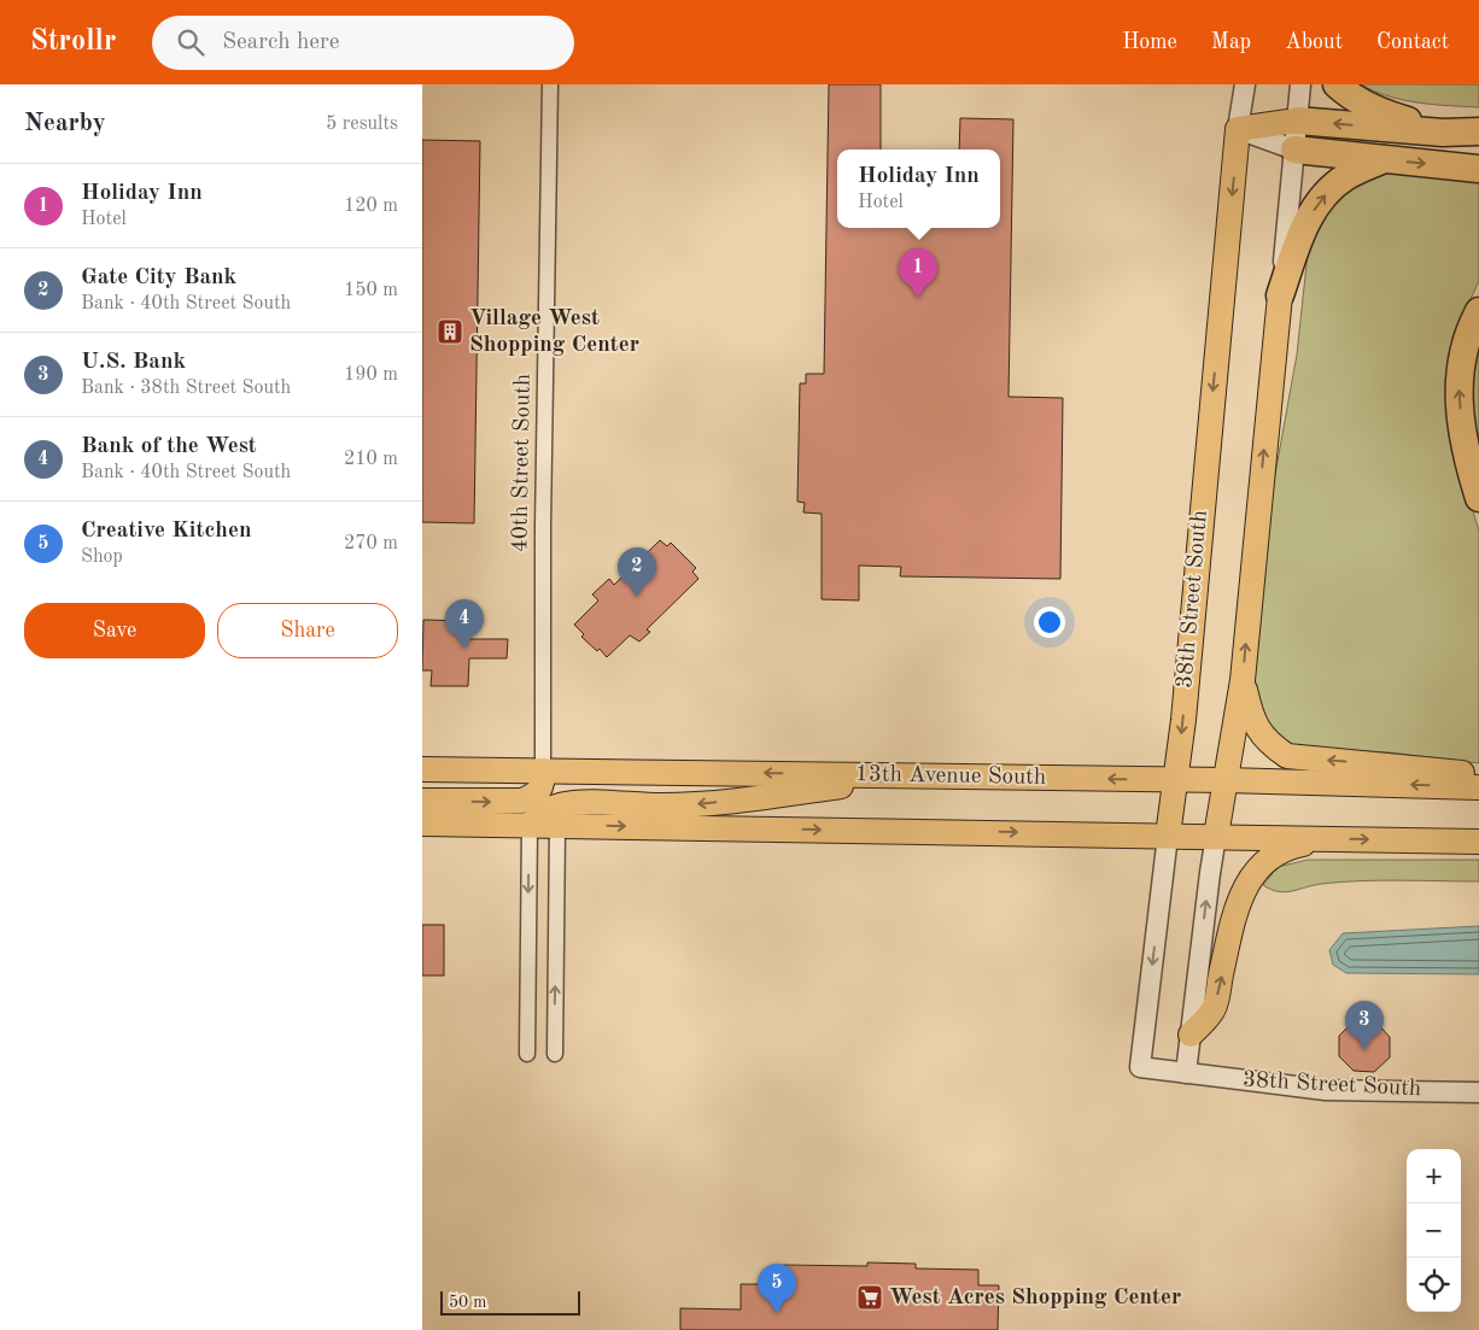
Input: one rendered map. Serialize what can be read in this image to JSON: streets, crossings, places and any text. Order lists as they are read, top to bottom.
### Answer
{
  "streets": {
    "main road": ["38th Street South", "13th Avenue South"],
    "street": ["40th Street South"]
  },
  "crossings": [
    ["40th Street South", "13th Avenue South"],
    ["38th Street South", "13th Avenue South"]
  ],
  "one_way": ["38th Street South"],
  "places": {
    "building": ["Village West Shopping Center"],
    "supermarket": ["West Acres Shopping Center"]
  },
  "scale_bar": "50 m",
  "page": {
    "header": "Strollr",
    "search": "Search here",
    "nav": [
      "Home",
      "Map",
      "About",
      "Contact"
    ],
    "heading": ["Nearby", "5 results"],
    "popup": ["Holiday Inn", "Hotel"],
    "list": [
      {
        "mark": "1",
        "name": "Holiday Inn",
        "note": "Hotel",
        "value": "120 m"
      },
      {
        "mark": "2",
        "name": "Gate City Bank",
        "note": "Bank · 40th Street South",
        "value": "150 m"
      },
      {
        "mark": "3",
        "name": "U.S. Bank",
        "note": "Bank · 38th Street South",
        "value": "190 m"
      },
      {
        "mark": "4",
        "name": "Bank of the West",
        "note": "Bank · 40th Street South",
        "value": "210 m"
      },
      {
        "mark": "5",
        "name": "Creative Kitchen",
        "note": "Shop",
        "value": "270 m"
      }
    ],
    "pins": [
      "1",
      "2",
      "4",
      "3",
      "5"
    ],
    "buttons": ["Save", "Share"],
    "map_buttons": ["+", "−"],
    "scale": "50 m"
  }
}
